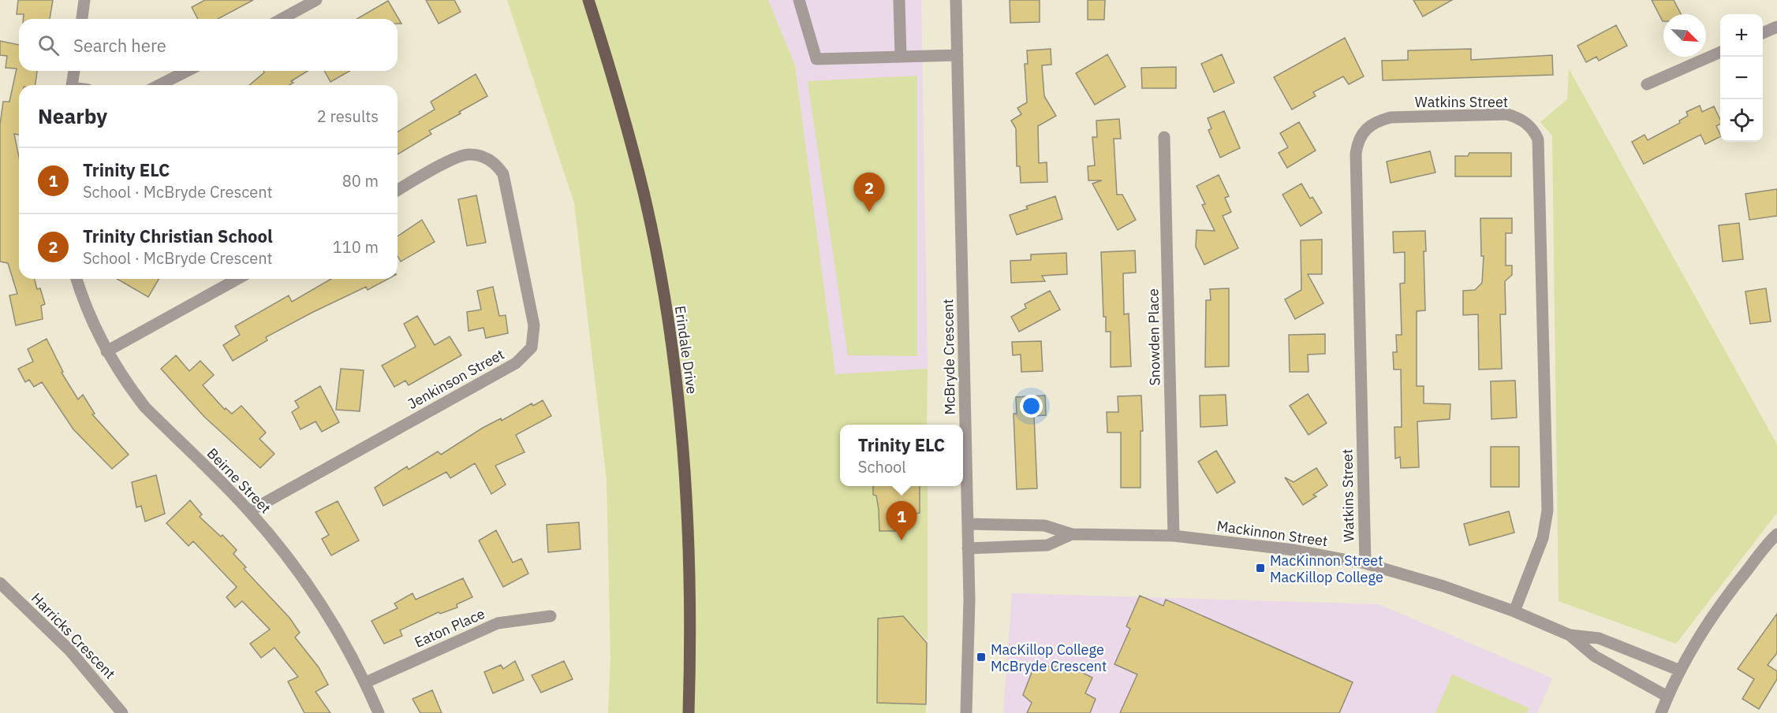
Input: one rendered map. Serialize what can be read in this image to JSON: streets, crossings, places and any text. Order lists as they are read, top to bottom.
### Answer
{
  "streets": {
    "main road": ["Erindale Drive"],
    "street": [
      "Watkins Street",
      "Snowden Place",
      "McBryde Crescent",
      "Jenkinson Street",
      "Beirne Street",
      "Mackinnon Street",
      "Eaton Place",
      "Harricks Crescent"
    ]
  },
  "crossings": [
    ["Watkins Street", "Mackinnon Street"],
    ["Snowden Place", "Mackinnon Street"],
    ["McBryde Crescent", "Mackinnon Street"],
    ["Jenkinson Street", "Beirne Street"],
    ["Beirne Street", "Eaton Place"]
  ],
  "places": {
    "transit": ["MacKinnon Street MacKillop College", "MacKillop College McBryde Crescent"]
  },
  "north": "bottom right",
  "page": {
    "map_buttons": ["+", "−"],
    "search": "Search here",
    "heading": ["Nearby", "2 results"],
    "list": [
      {
        "mark": "1",
        "name": "Trinity ELC",
        "note": "School · McBryde Crescent",
        "value": "80 m"
      },
      {
        "mark": "2",
        "name": "Trinity Christian School",
        "note": "School · McBryde Crescent",
        "value": "110 m"
      }
    ],
    "pins": ["2", "1"],
    "popup": ["Trinity ELC", "School"]
  }
}
